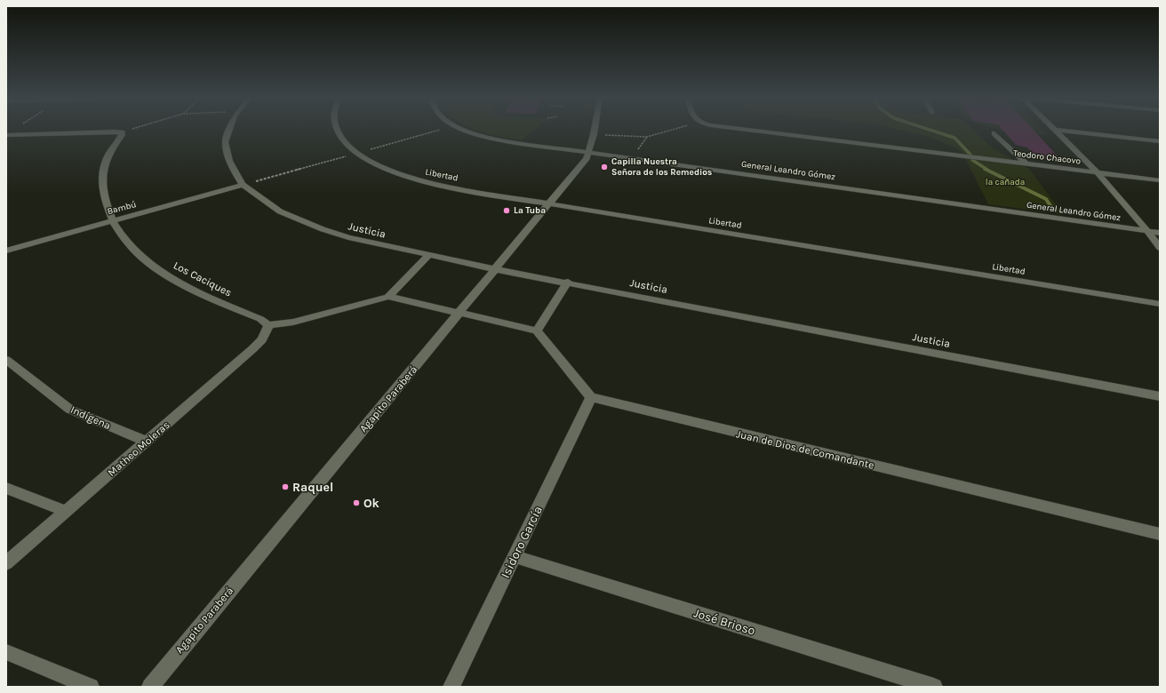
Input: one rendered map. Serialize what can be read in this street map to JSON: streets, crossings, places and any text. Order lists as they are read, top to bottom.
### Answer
{
  "streets": {
    "street": [
      "Teodoro Chacovo",
      "General Leandro Gómez",
      "Libertad",
      "Bambú",
      "Justicia",
      "Los Caciques",
      "Agapito Paraberá",
      "Indígena",
      "Matheo Moleras",
      "Juan de Dios de Comandante",
      "Isidoro García",
      "José Brioso"
    ]
  },
  "crossings": [
    ["General Leandro Gómez", "Agapito Paraberá"],
    ["Libertad", "Agapito Paraberá"],
    ["Bambú", "Justicia"],
    ["Bambú", "Los Caciques"],
    ["Justicia", "Agapito Paraberá"],
    ["Los Caciques", "Matheo Moleras"],
    ["Indígena", "Matheo Moleras"],
    ["Juan de Dios de Comandante", "Isidoro García"],
    ["Isidoro García", "José Brioso"]
  ],
  "parks": ["la cañada"],
  "places": [
    "Capilla Nuestra Señora de los Remedios",
    "La Tuba",
    "Raquel",
    "Ok"
  ]
}
